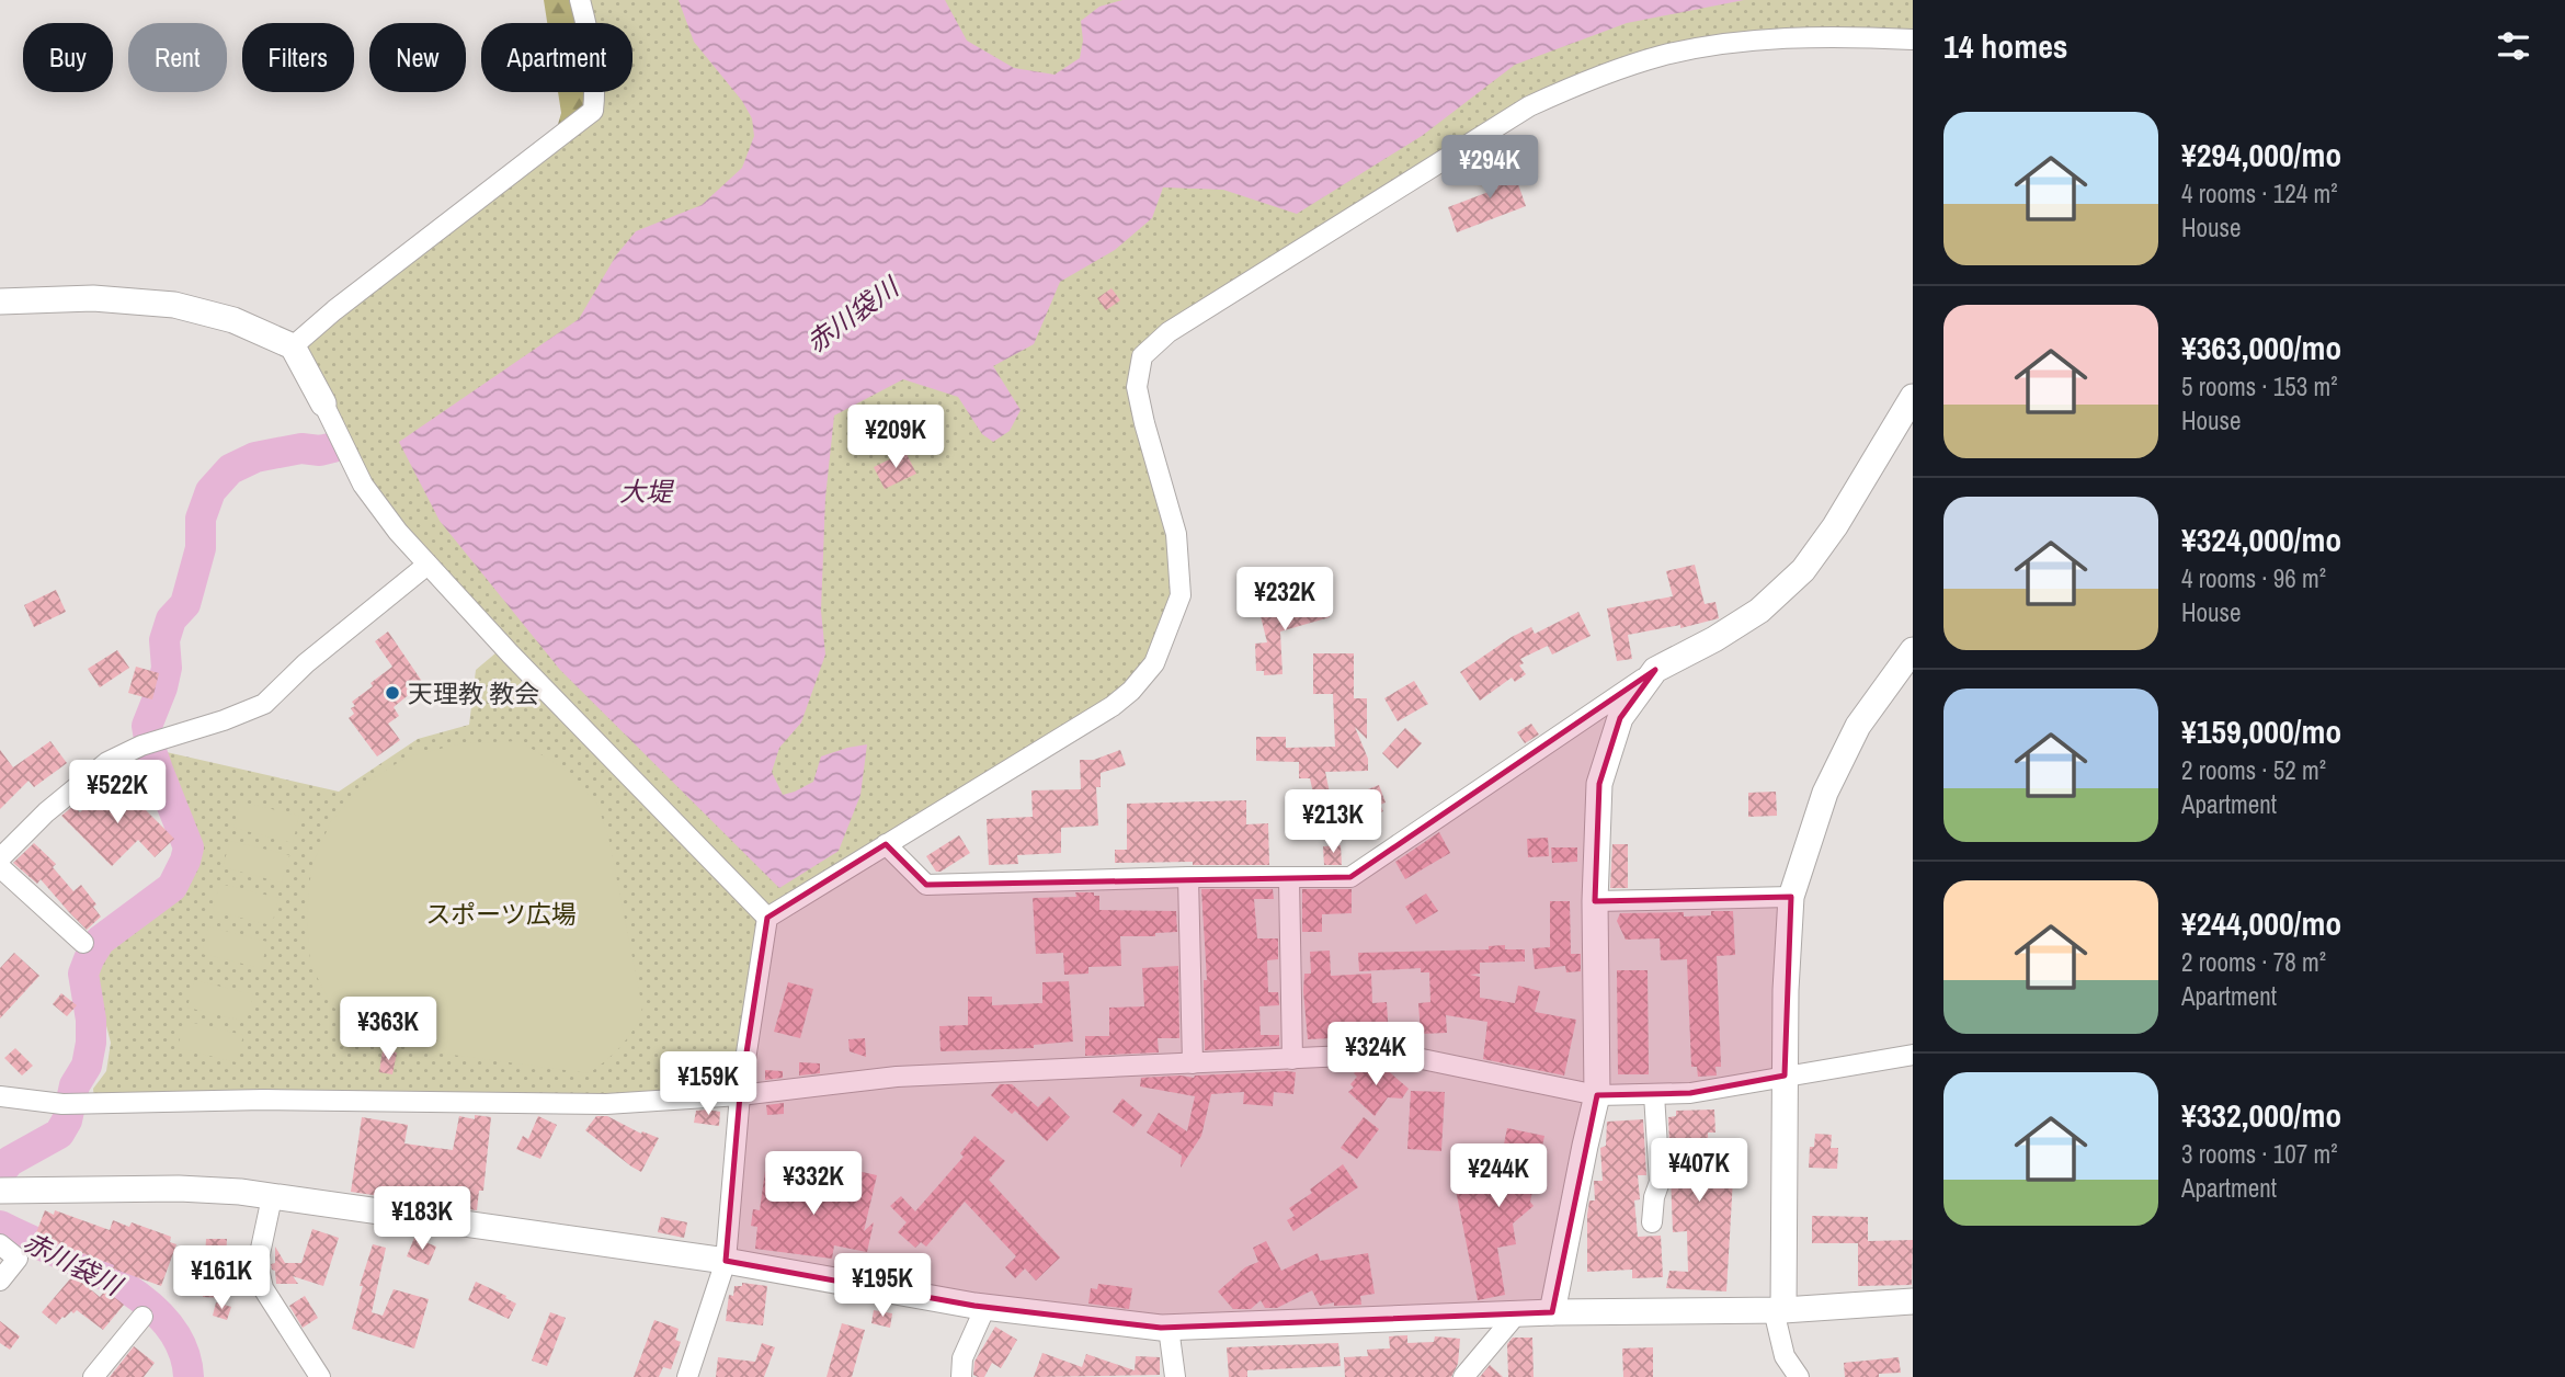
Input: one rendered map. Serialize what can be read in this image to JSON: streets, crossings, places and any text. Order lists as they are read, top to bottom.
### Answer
{
  "water": ["赤川袋川", "大堤"],
  "parks": ["スポーツ広場"],
  "places": ["天理教 教会"],
  "page": {
    "heading": "14 homes",
    "chip": [
      "Buy",
      "Rent",
      "Filters",
      "New",
      "Apartment"
    ],
    "list": [
      {
        "name": "¥294,000/mo",
        "note": "4 rooms · 124 m² · House"
      },
      {
        "name": "¥363,000/mo",
        "note": "5 rooms · 153 m² · House"
      },
      {
        "name": "¥324,000/mo",
        "note": "4 rooms · 96 m² · House"
      },
      {
        "name": "¥159,000/mo",
        "note": "2 rooms · 52 m² · Apartment"
      },
      {
        "name": "¥244,000/mo",
        "note": "2 rooms · 78 m² · Apartment"
      },
      {
        "name": "¥332,000/mo",
        "note": "3 rooms · 107 m² · Apartment"
      }
    ],
    "price": [
      "¥294K",
      "¥209K",
      "¥232K",
      "¥522K",
      "¥213K",
      "¥363K",
      "¥324K",
      "¥159K",
      "¥407K",
      "¥244K",
      "¥332K",
      "¥183K",
      "¥161K",
      "¥195K"
    ]
  }
}
